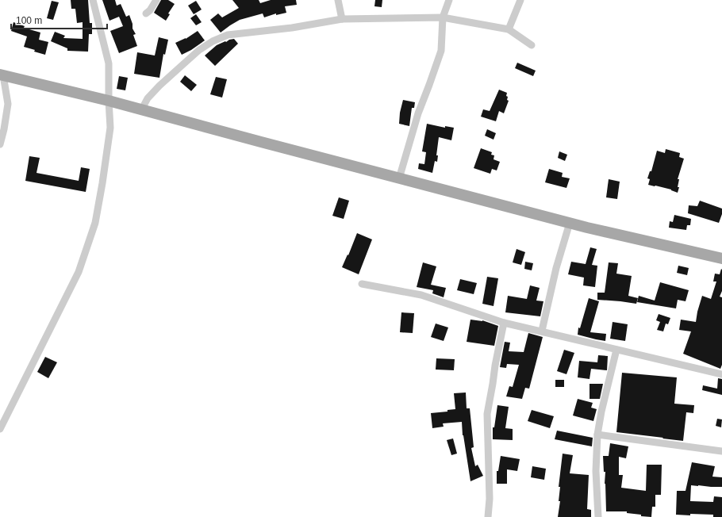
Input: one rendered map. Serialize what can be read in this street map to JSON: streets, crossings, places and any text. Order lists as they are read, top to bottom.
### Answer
{
  "scale_bar": "100 m"
}
